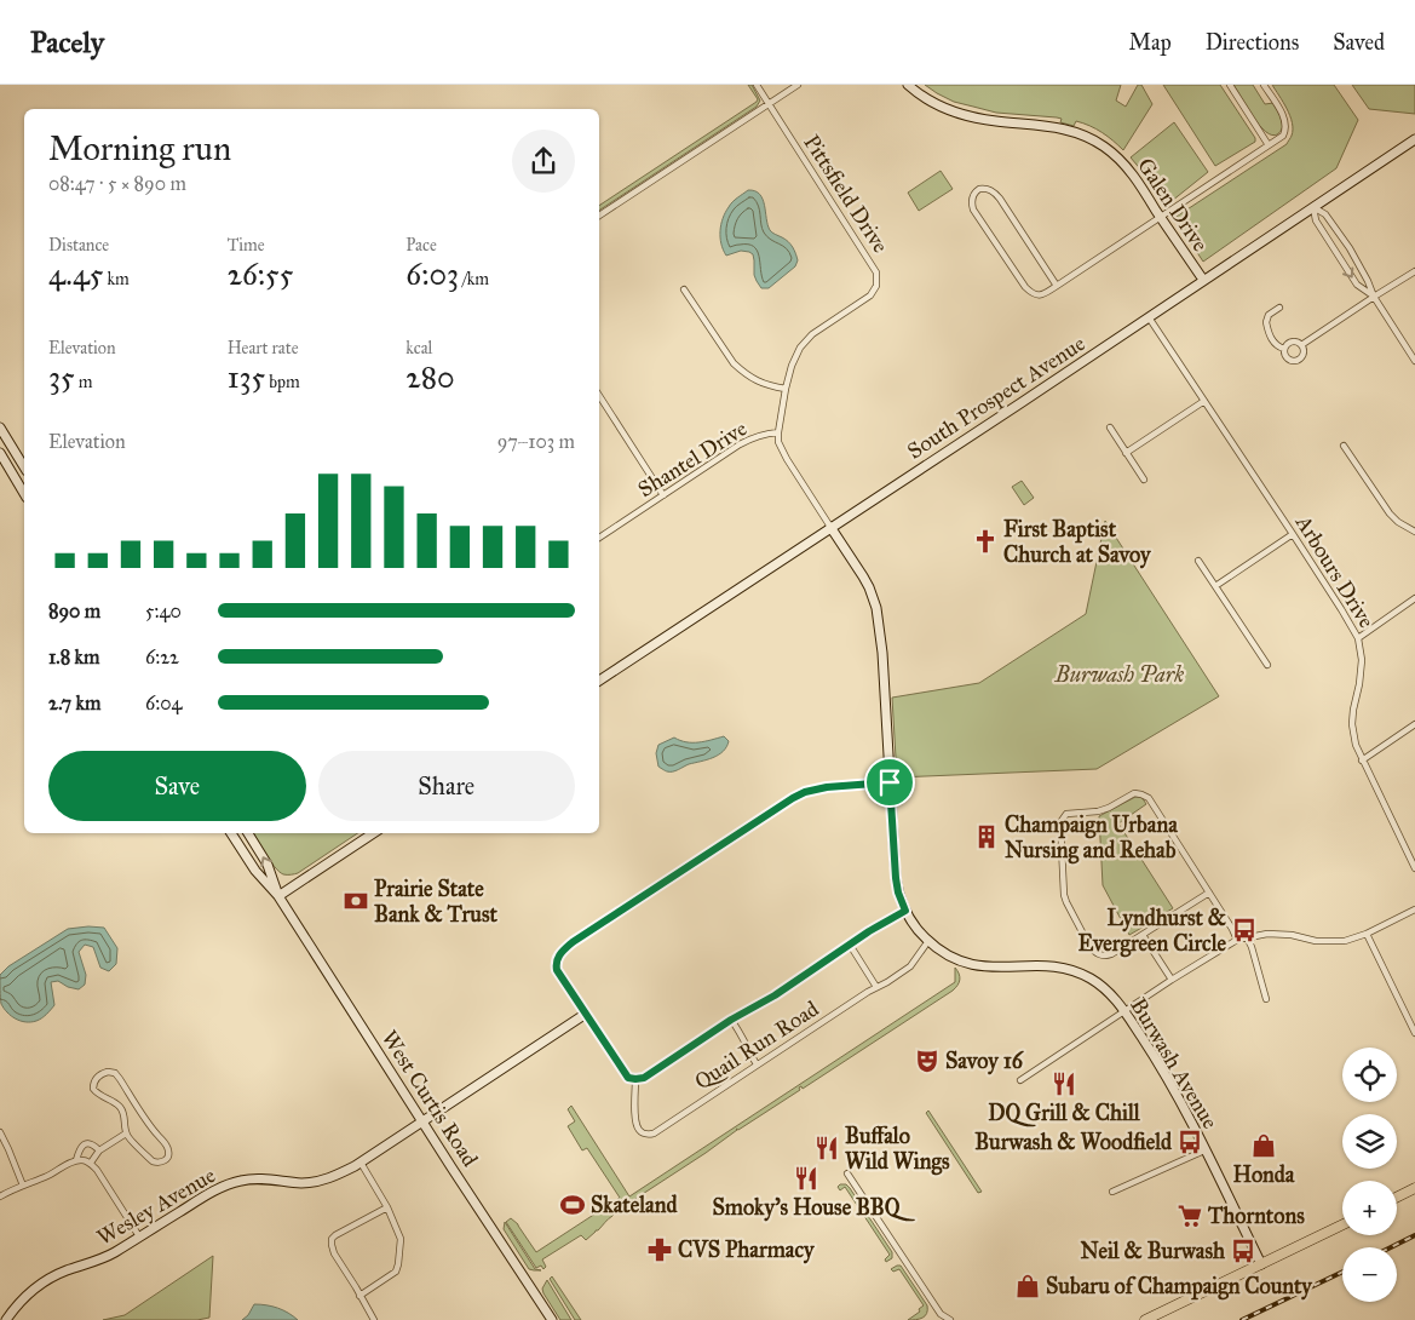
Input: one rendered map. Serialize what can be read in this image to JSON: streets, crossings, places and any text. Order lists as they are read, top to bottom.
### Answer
{
  "streets": {
    "street": [
      "Pittsfield Drive",
      "Galen Drive",
      "South Prospect Avenue",
      "Shantel Drive",
      "Arbours Drive",
      "Quail Run Road",
      "Burwash Avenue",
      "West Curtis Road",
      "Wesley Avenue"
    ]
  },
  "crossings": [
    ["Pittsfield Drive", "South Prospect Avenue"],
    ["Pittsfield Drive", "Shantel Drive"],
    ["Pittsfield Drive", "Burwash Avenue"],
    ["Galen Drive", "South Prospect Avenue"],
    ["South Prospect Avenue", "Arbours Drive"],
    ["South Prospect Avenue", "Burwash Avenue"],
    ["Quail Run Road", "Burwash Avenue"],
    ["West Curtis Road", "Wesley Avenue"]
  ],
  "parks": ["Burwash Park"],
  "places": {
    "church": ["First Baptist Church at Savoy"],
    "building": ["Champaign Urbana Nursing and Rehab"],
    "bank": ["Prairie State Bank & Trust"],
    "bus stop": ["Lyndhurst & Evergreen Circle", "Burwash & Woodfield", "Neil & Burwash"],
    "theatre": ["Savoy 16"],
    "restaurant": ["DQ Grill & Chill", "Buffalo Wild Wings", "Smoky's House BBQ"],
    "shop": ["Honda", "Subaru of Champaign County"],
    "sports": ["Skateland"],
    "supermarket": ["Thorntons"],
    "pharmacy": ["CVS Pharmacy"]
  },
  "page": {
    "header": "Pacely",
    "nav": ["Map", "Directions", "Saved"],
    "heading": ["Morning run", "08:47 · 5 × 890 m"],
    "stats": [
      ["Distance", "4.45 km"],
      ["Time", "26:55"],
      ["Pace", "6:03 /km"],
      ["Elevation", "35 m"],
      ["Heart rate", "135 bpm"],
      ["kcal", "280"]
    ],
    "chart": ["Elevation", "97–103 m"],
    "list": [
      {
        "name": "890 m",
        "note": "5:40"
      },
      {
        "name": "1.8 km",
        "note": "6:22"
      },
      {
        "name": "2.7 km",
        "note": "6:04"
      }
    ],
    "buttons": ["Save", "Share"],
    "map_buttons": ["+", "−"]
  }
}
